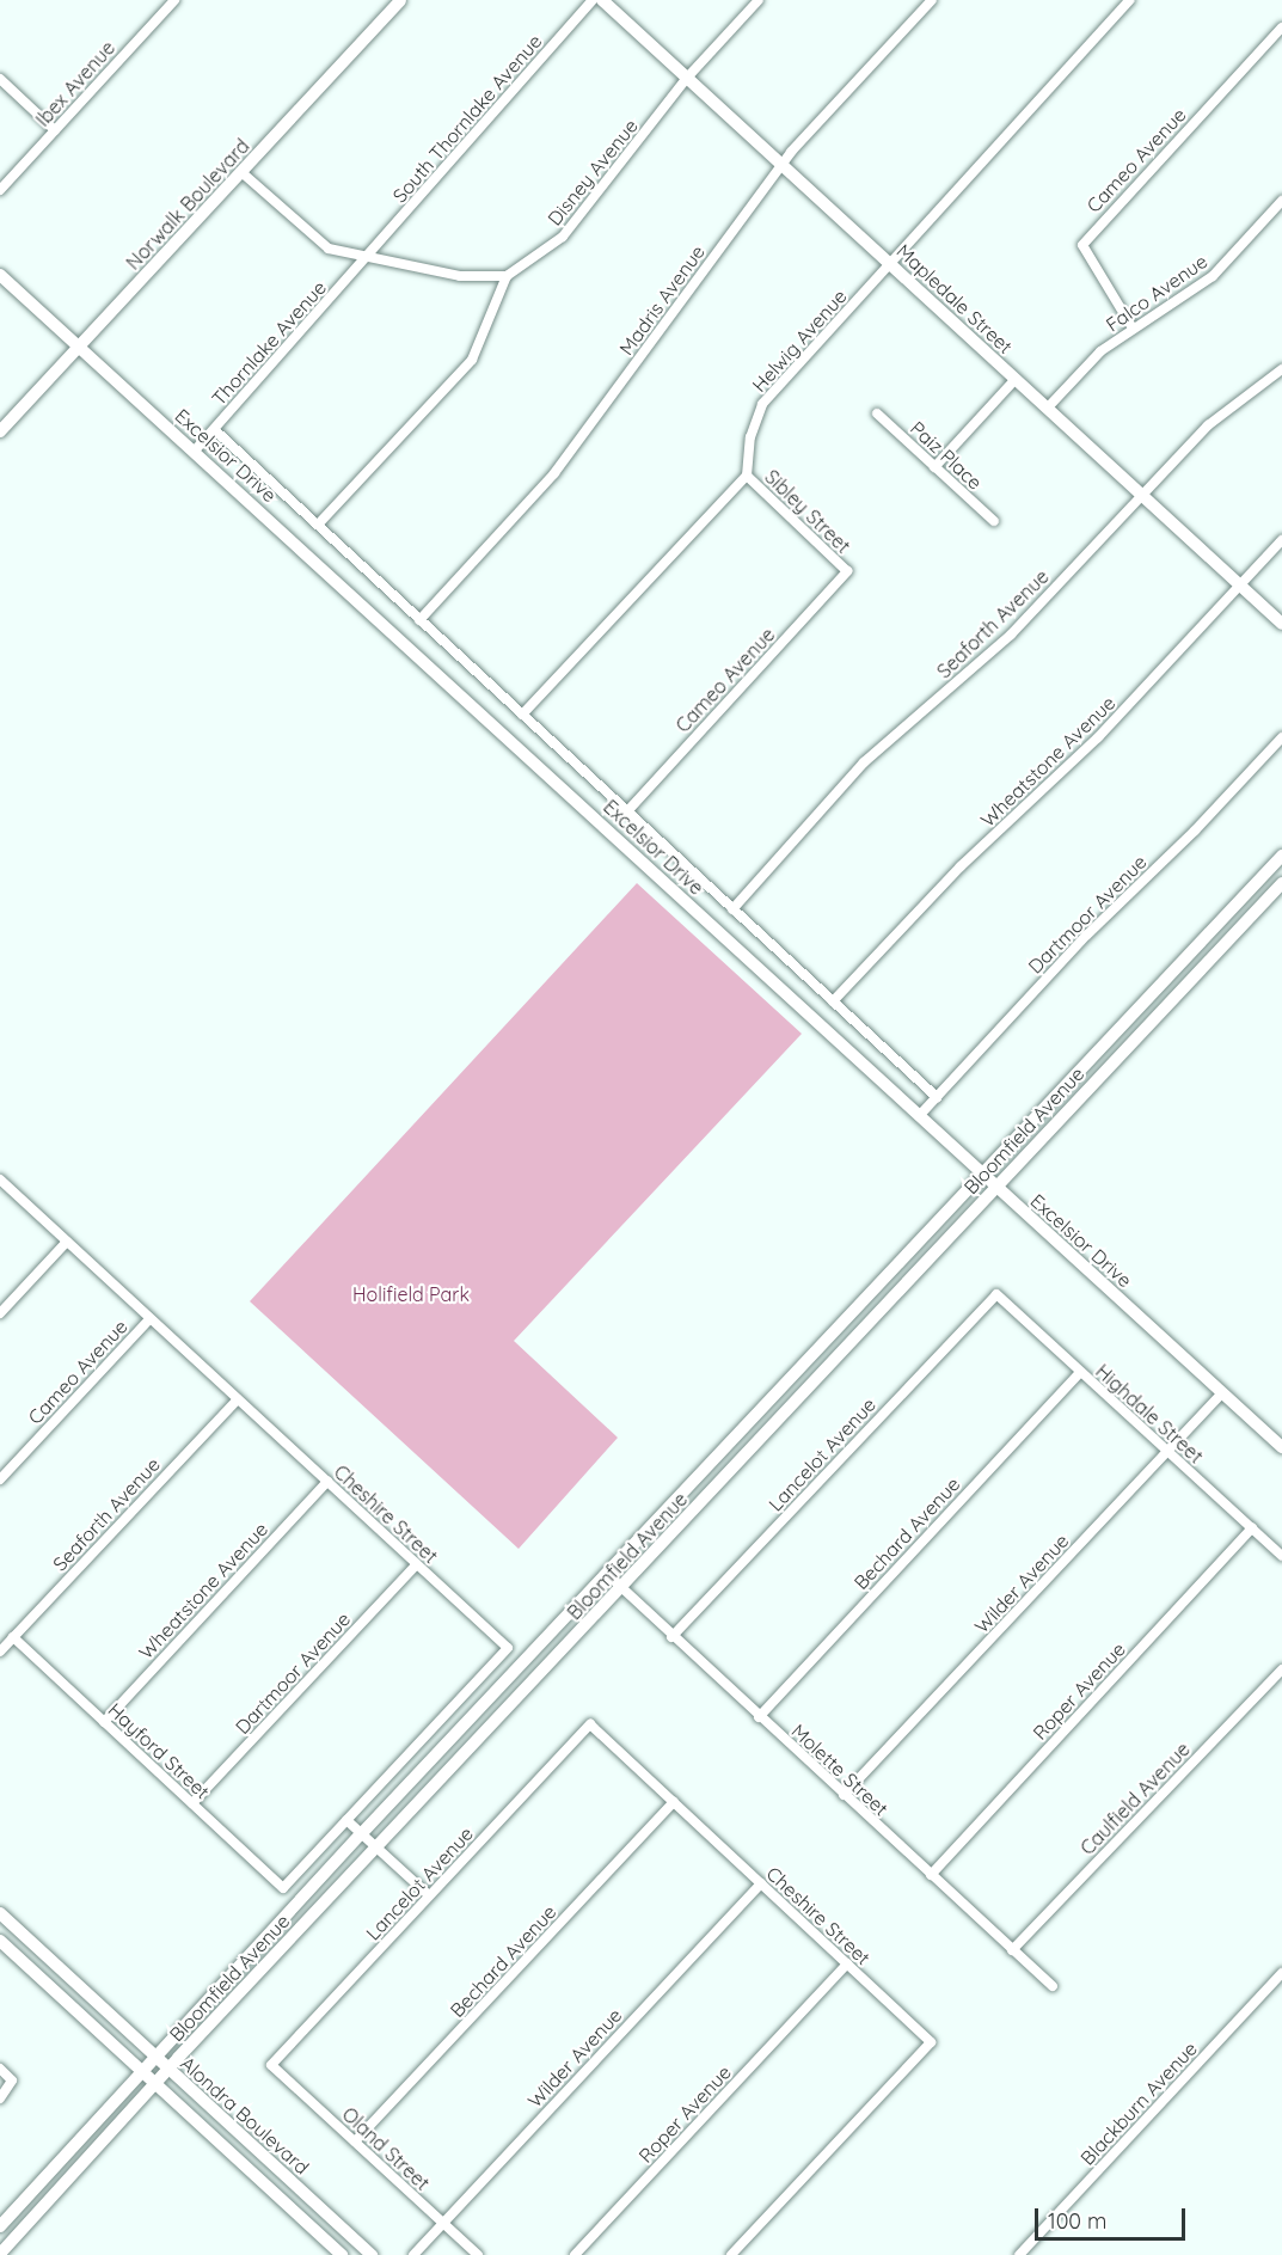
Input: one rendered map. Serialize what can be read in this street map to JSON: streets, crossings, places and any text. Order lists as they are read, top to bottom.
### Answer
{
  "streets": {
    "main road": [
      "Norwalk Boulevard",
      "Mapledale Street",
      "Excelsior Drive",
      "Bloomfield Avenue",
      "Alondra Boulevard"
    ],
    "street": [
      "Ibex Avenue",
      "South Thornlake Avenue",
      "Cameo Avenue",
      "Disney Avenue",
      "Falco Avenue",
      "Madris Avenue",
      "Helwig Avenue",
      "Thornlake Avenue",
      "Paiz Place",
      "Sibley Street",
      "Seaforth Avenue",
      "Wheatstone Avenue",
      "Dartmoor Avenue",
      "Highdale Street",
      "Lancelot Avenue",
      "Cheshire Street",
      "Bechard Avenue",
      "Wilder Avenue",
      "Roper Avenue",
      "Hayford Street",
      "Molette Street",
      "Caulfield Avenue",
      "Blackburn Avenue",
      "Oland Street"
    ]
  },
  "crossings": [
    ["South Thornlake Avenue", "Thornlake Avenue"],
    ["Cameo Avenue", "Falco Avenue"],
    ["Cameo Avenue", "Excelsior Drive"],
    ["Cameo Avenue", "Sibley Street"],
    ["Cameo Avenue", "Cheshire Street"],
    ["Disney Avenue", "Mapledale Street"],
    ["Norwalk Boulevard", "Excelsior Drive"],
    ["Falco Avenue", "Mapledale Street"],
    ["Mapledale Street", "Madris Avenue"],
    ["Mapledale Street", "Helwig Avenue"],
    ["Mapledale Street", "Seaforth Avenue"],
    ["Mapledale Street", "Wheatstone Avenue"],
    ["Madris Avenue", "Excelsior Drive"],
    ["Helwig Avenue", "Sibley Street"],
    ["Thornlake Avenue", "Excelsior Drive"],
    ["Excelsior Drive", "Seaforth Avenue"],
    ["Excelsior Drive", "Wheatstone Avenue"],
    ["Excelsior Drive", "Dartmoor Avenue"],
    ["Excelsior Drive", "Bloomfield Avenue"],
    ["Excelsior Drive", "Wilder Avenue"],
    ["Seaforth Avenue", "Cheshire Street"],
    ["Seaforth Avenue", "Hayford Street"],
    ["Wheatstone Avenue", "Cheshire Street"],
    ["Wheatstone Avenue", "Hayford Street"],
    ["Dartmoor Avenue", "Cheshire Street"],
    ["Dartmoor Avenue", "Hayford Street"],
    ["Bloomfield Avenue", "Molette Street"],
    ["Bloomfield Avenue", "Alondra Boulevard"],
    ["Highdale Street", "Lancelot Avenue"],
    ["Highdale Street", "Bechard Avenue"],
    ["Highdale Street", "Wilder Avenue"],
    ["Highdale Street", "Roper Avenue"],
    ["Lancelot Avenue", "Cheshire Street"],
    ["Lancelot Avenue", "Molette Street"],
    ["Lancelot Avenue", "Oland Street"],
    ["Cheshire Street", "Bechard Avenue"],
    ["Cheshire Street", "Wilder Avenue"],
    ["Cheshire Street", "Roper Avenue"],
    ["Cheshire Street", "Hayford Street"],
    ["Bechard Avenue", "Molette Street"],
    ["Bechard Avenue", "Oland Street"],
    ["Wilder Avenue", "Molette Street"],
    ["Wilder Avenue", "Oland Street"],
    ["Roper Avenue", "Molette Street"],
    ["Molette Street", "Caulfield Avenue"]
  ],
  "parks": ["Holifield Park"],
  "scale_bar": "100 m"
}
